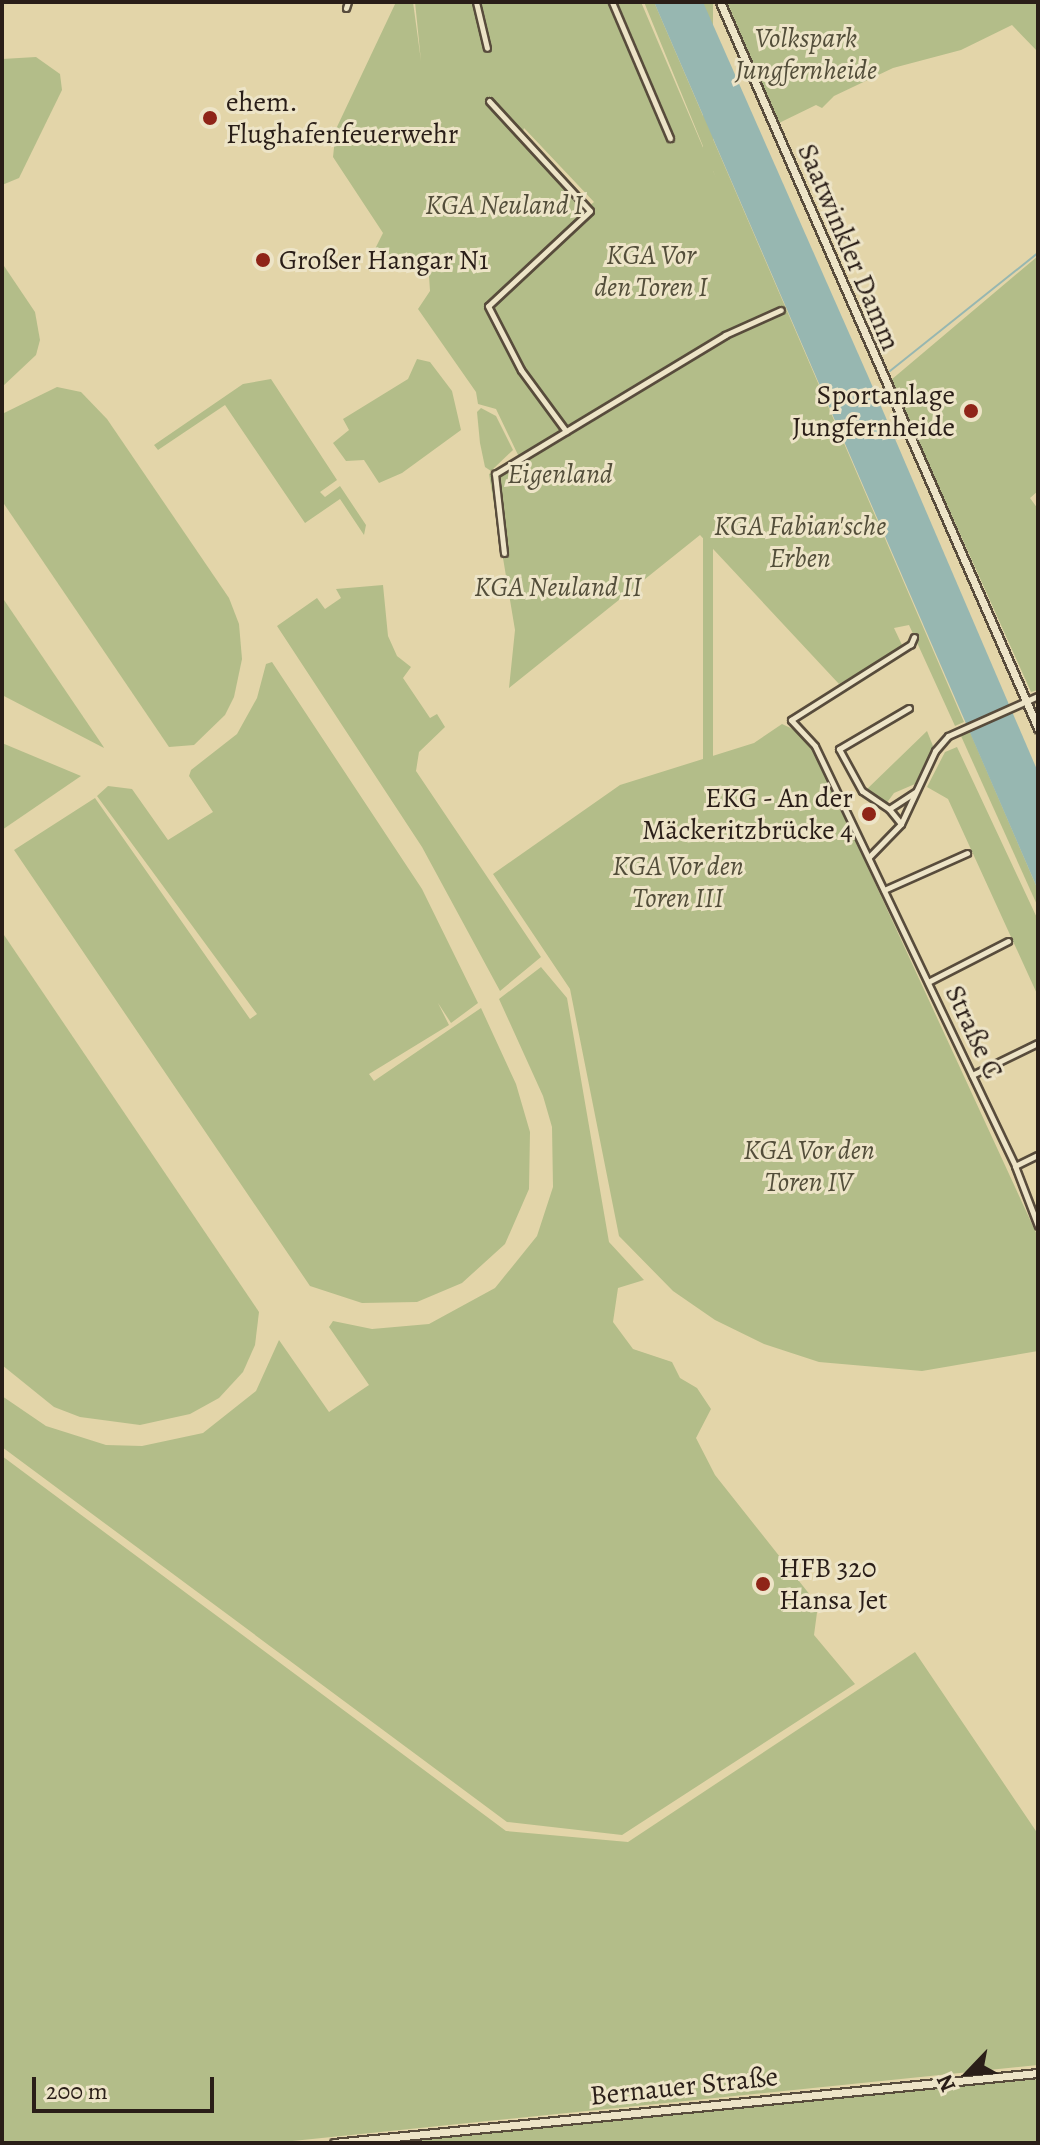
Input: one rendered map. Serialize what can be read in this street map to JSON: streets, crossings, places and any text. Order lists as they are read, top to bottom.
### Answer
{
  "streets": {
    "main road": ["Saatwinkler Damm", "Bernauer Straße"],
    "street": ["Straße C"]
  },
  "parks": [
    "Volkspark Jungfernheide",
    "KGA Neuland I",
    "KGA Vor den Toren I",
    "Eigenland",
    "KGA Fabian'sche Erben",
    "KGA Neuland II",
    "KGA Vor den Toren III",
    "KGA Vor den Toren IV"
  ],
  "places": [
    "ehem. Flughafenfeuerwehr",
    "Großer Hangar N1",
    "Sportanlage Jungfernheide",
    "EKG - An der Mäckeritzbrücke 4",
    "HFB 320 Hansa Jet"
  ],
  "scale_bar": "200 m",
  "north": "bottom left"
}
